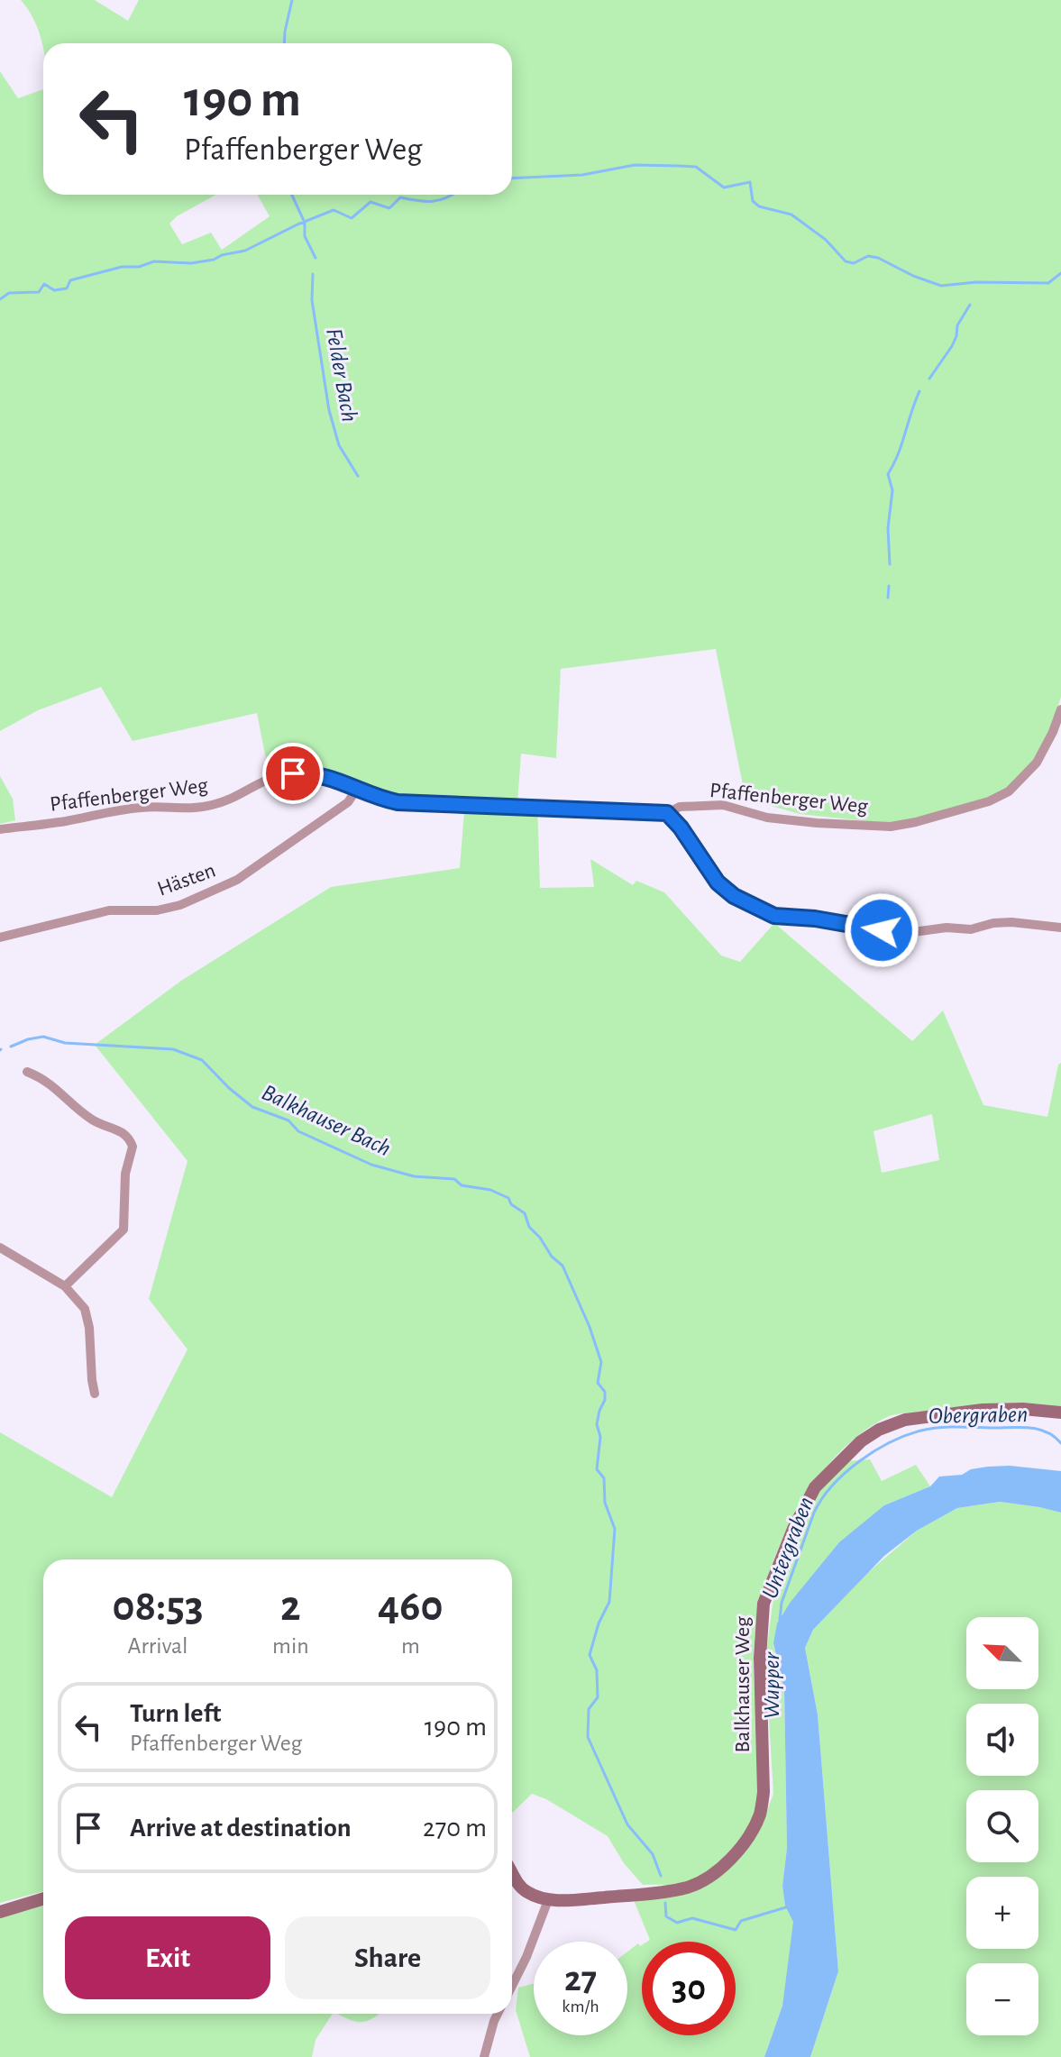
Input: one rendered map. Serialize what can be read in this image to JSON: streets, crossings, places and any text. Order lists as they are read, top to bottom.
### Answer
{
  "streets": {
    "main road": ["Balkhauser Weg"],
    "street": ["Pfaffenberger Weg", "Hästen"]
  },
  "crossings": [
    ["Pfaffenberger Weg", "Hästen"]
  ],
  "water": [
    "Felder Bach",
    "Balkhauser Bach",
    "Obergraben",
    "Untergraben",
    "Wupper"
  ],
  "north": "top left",
  "page": {
    "turn": ["190 m", "Pfaffenberger Weg"],
    "eta": [
      "08:53",
      "Arrival",
      "2",
      "min",
      "460",
      "m"
    ],
    "map_buttons": ["+", "−"],
    "list": [
      {
        "name": "Turn left",
        "note": "Pfaffenberger Weg",
        "value": "190 m"
      },
      {
        "name": "Arrive at destination",
        "value": "270 m"
      }
    ],
    "buttons": ["Exit", "Share"],
    "speed": "27 km/h",
    "limit": "30"
  }
}
